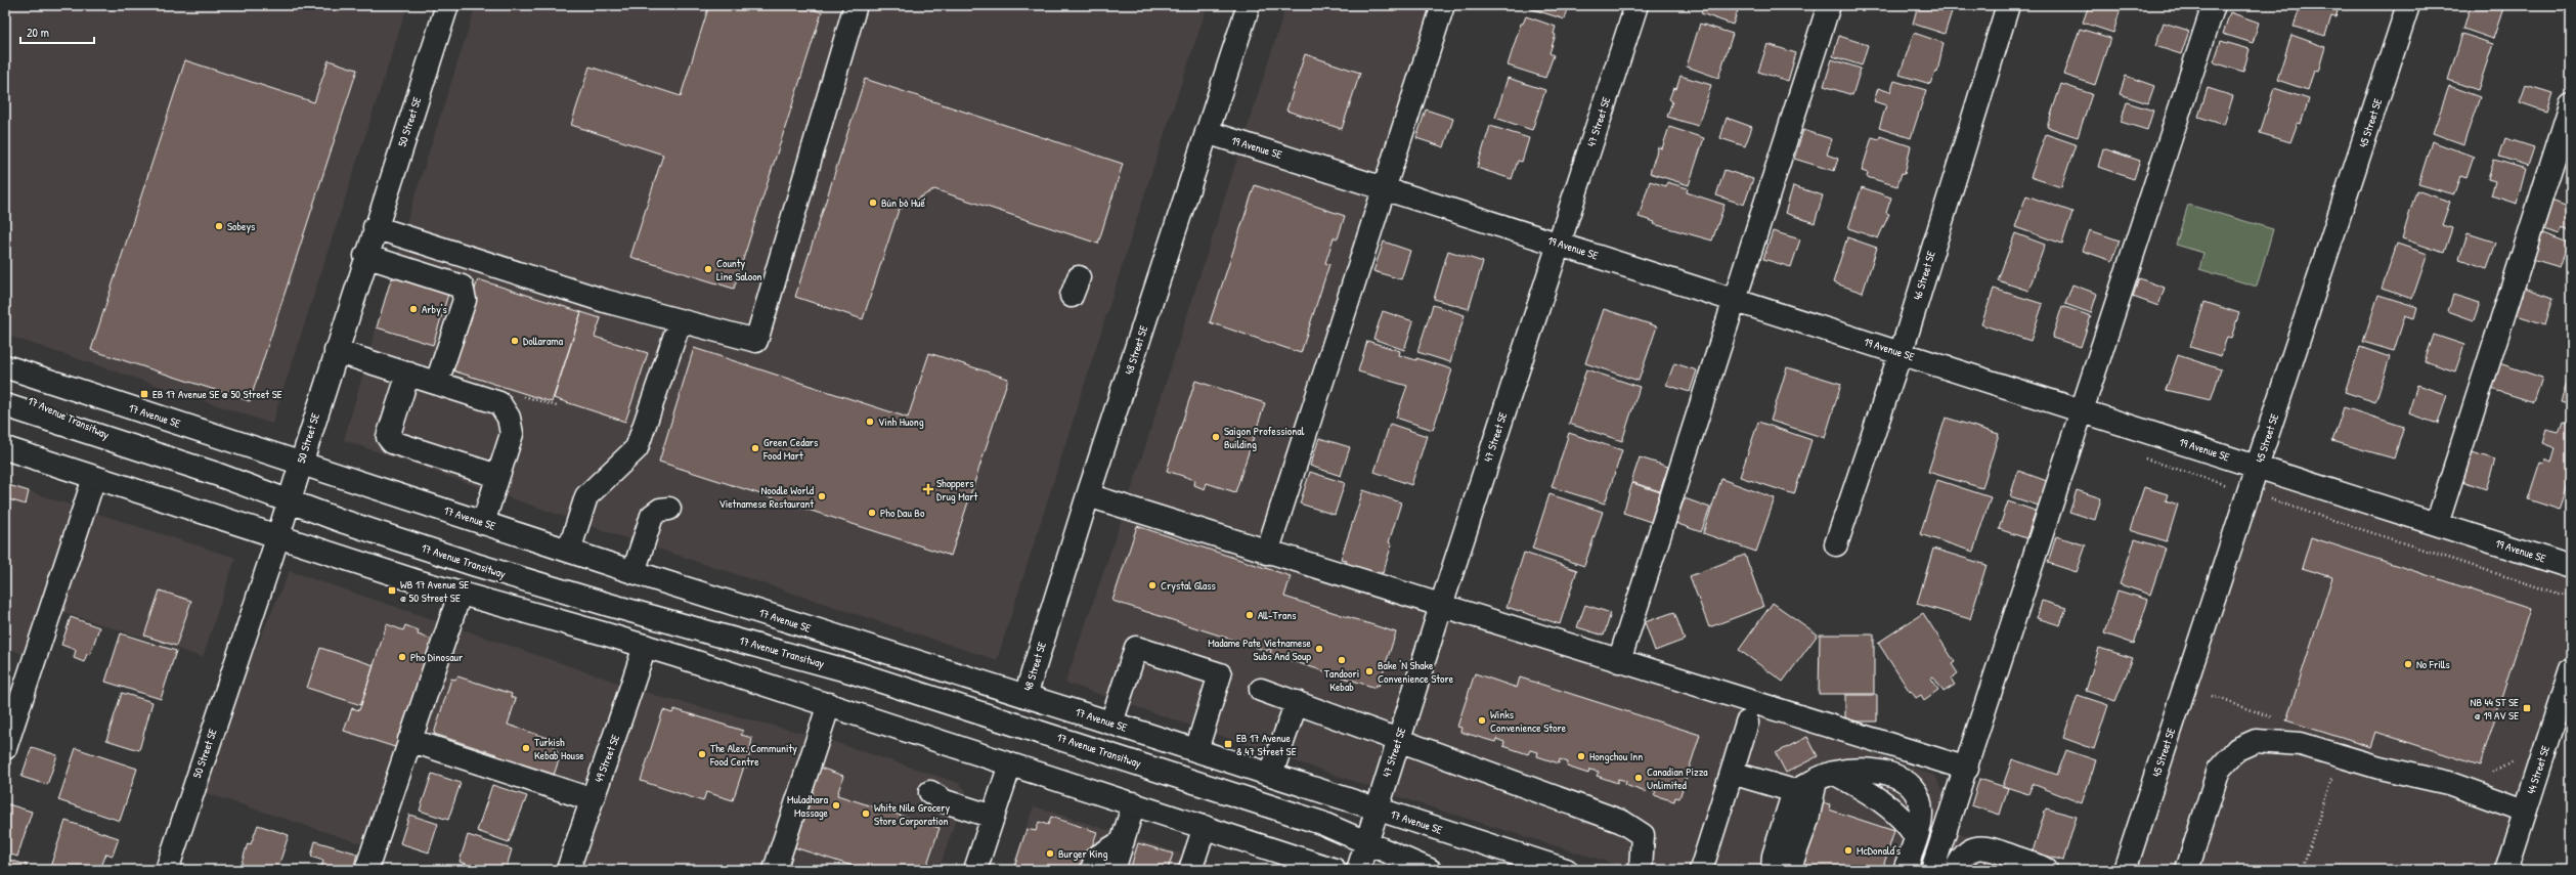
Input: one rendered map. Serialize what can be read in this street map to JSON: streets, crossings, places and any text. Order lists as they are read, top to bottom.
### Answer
{
  "streets": {
    "street": [
      "50 Street SE",
      "47 Street SE",
      "45 Street SE",
      "19 Avenue SE",
      "46 Street SE",
      "48 Street SE",
      "17 Avenue SE",
      "17 Avenue Transitway",
      "49 Street SE",
      "44 Street SE"
    ]
  },
  "crossings": [
    ["50 Street SE", "17 Avenue SE"],
    ["50 Street SE", "17 Avenue Transitway"],
    ["47 Street SE", "19 Avenue SE"],
    ["47 Street SE", "17 Avenue SE"],
    ["47 Street SE", "17 Avenue Transitway"],
    ["45 Street SE", "19 Avenue SE"],
    ["19 Avenue SE", "46 Street SE"],
    ["19 Avenue SE", "48 Street SE"],
    ["48 Street SE", "17 Avenue SE"]
  ],
  "places": {
    "other": [
      "Bún bò Huế",
      "Sobeys",
      "County Line Saloon",
      "Arby's",
      "Dollarama",
      "Vinh Huong",
      "Saigon Professional Building",
      "Green Cedars Food Mart",
      "Noodle World Vietnamese Restaurant",
      "Pho Dau Bo",
      "Crystal Glass",
      "All-Trans",
      "Madame Pate Vietnamese Subs And Soup",
      "Pho Dinosaur",
      "Tandoori Kebab",
      "No Frills",
      "Bake 'N Shake Convenience Store",
      "Winks Convenience Store",
      "Turkish Kebab House",
      "The Alex. Community Food Centre",
      "Hongchou Inn",
      "Canadian Pizza Unlimited",
      "Muladhara Massage",
      "White Nile Grocery Store Corporation",
      "McDonald's",
      "Burger King"
    ],
    "transit": [
      "EB 17 Avenue SE @ 50 Street SE",
      "WB 17 Avenue SE @ 50 Street SE",
      "NB 44 ST SE @ 19 AV SE",
      "EB 17 Avenue & 47 Street SE"
    ],
    "health": ["Shoppers Drug Mart"]
  },
  "scale_bar": "20 m"
}
